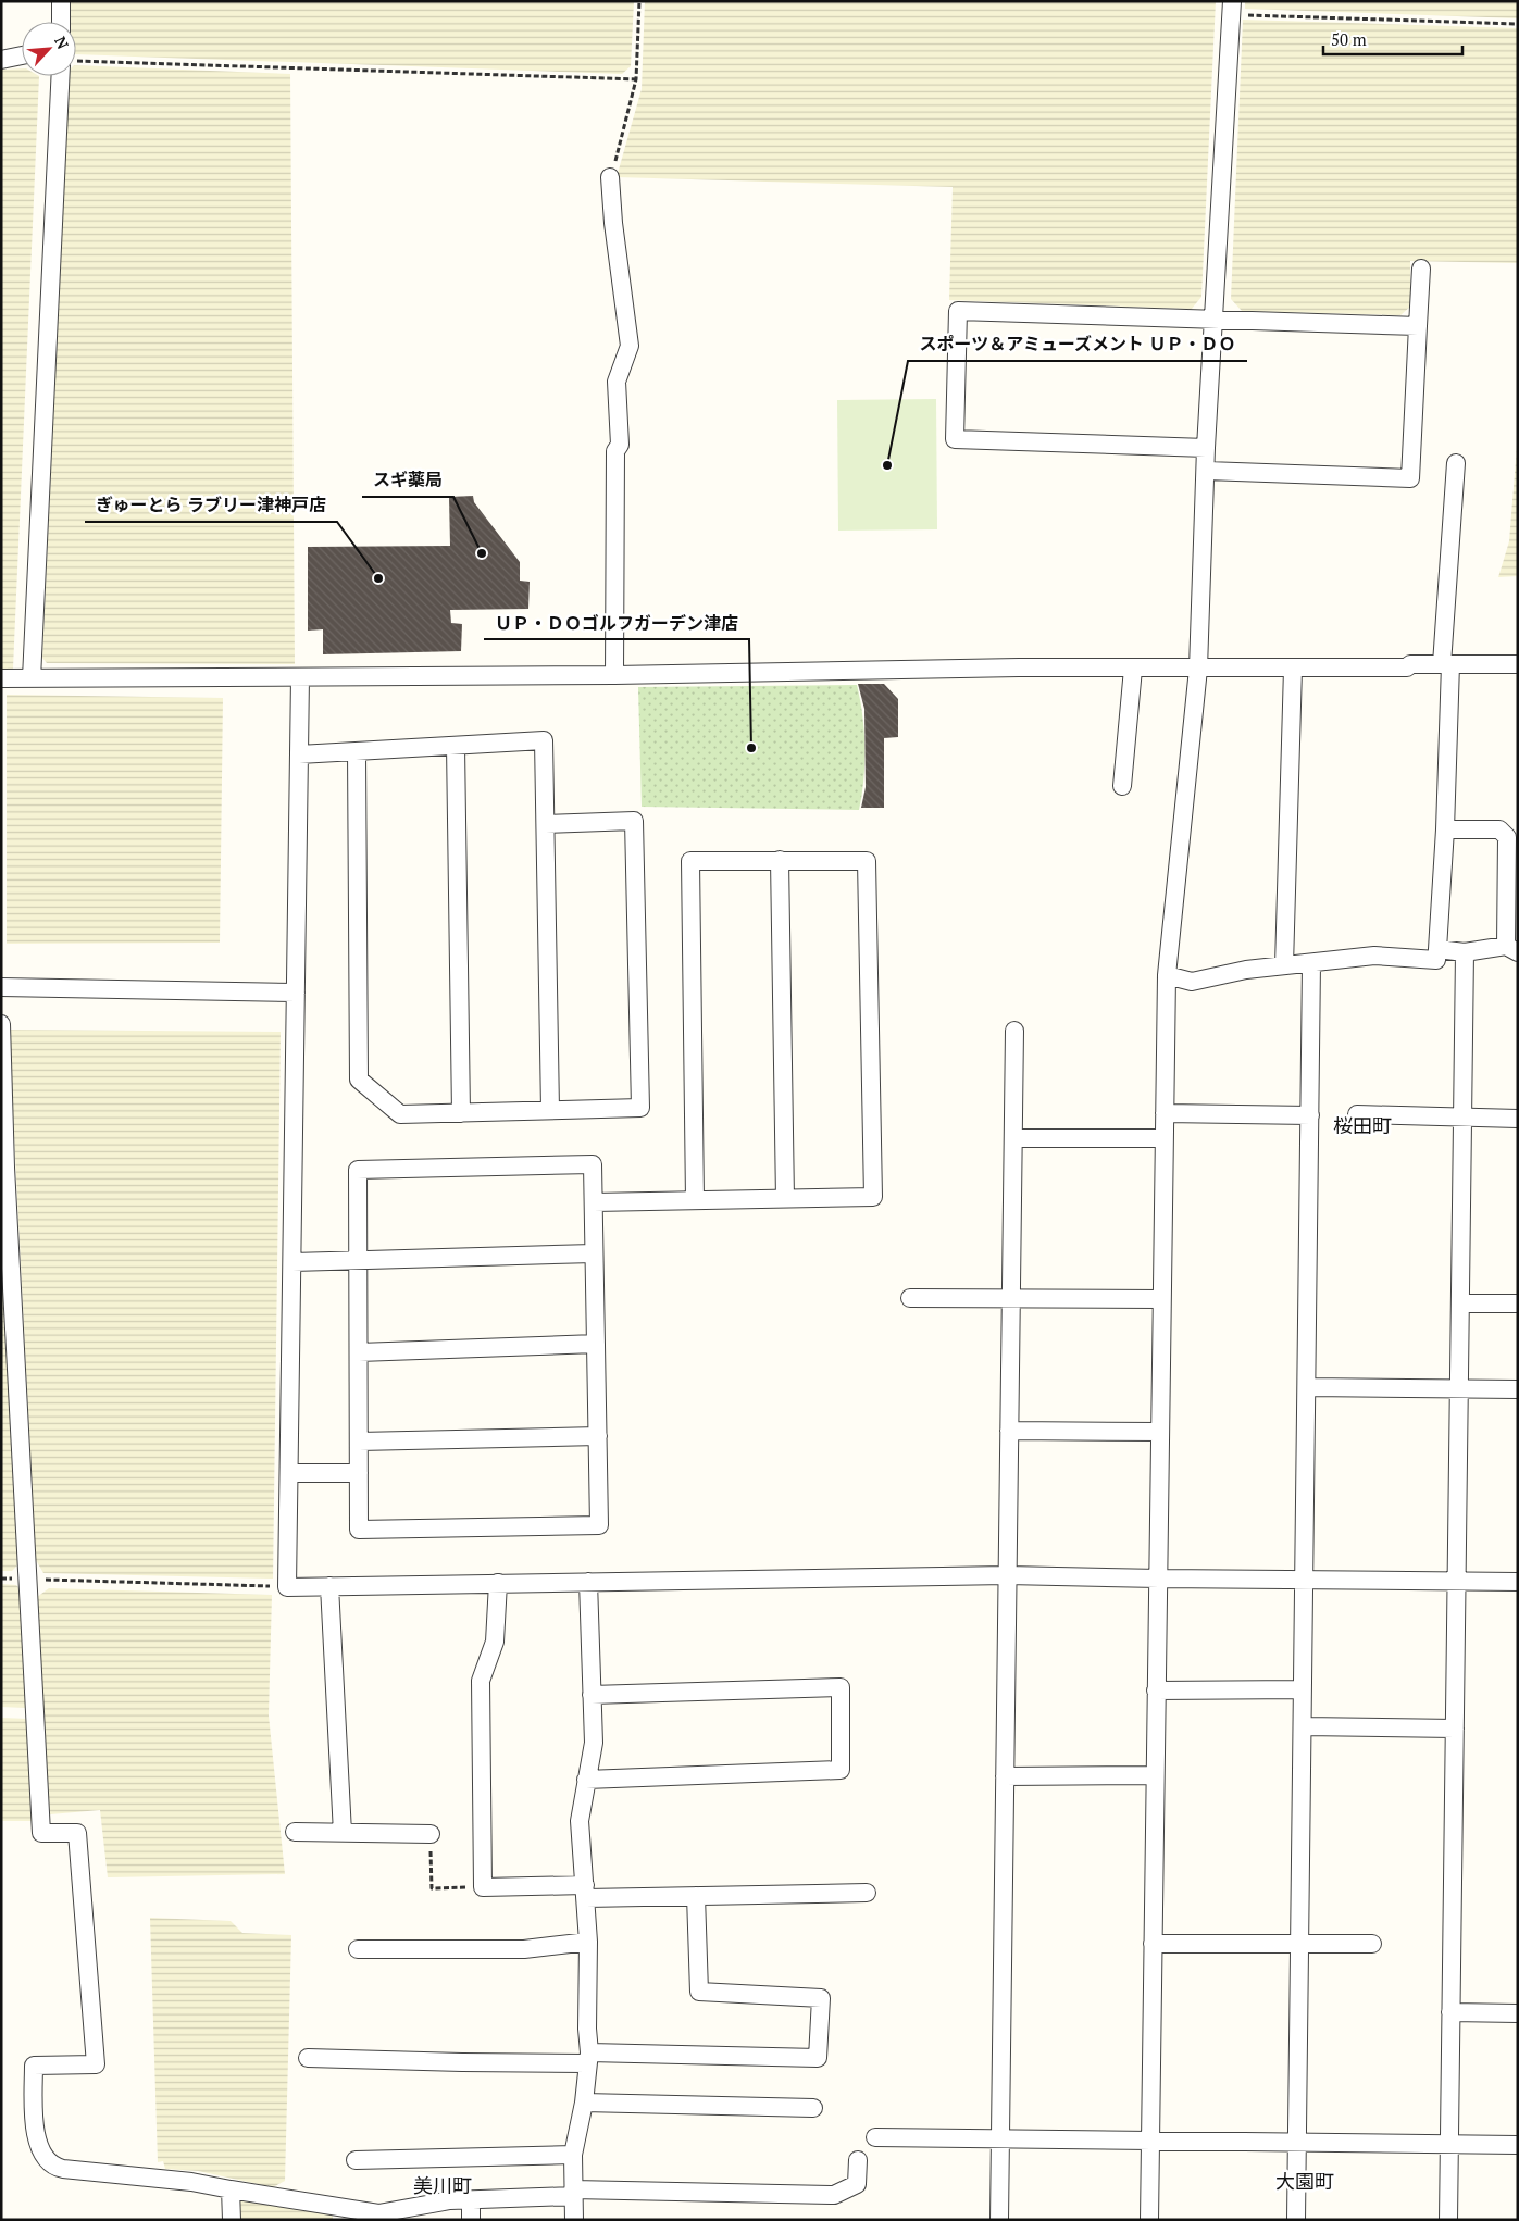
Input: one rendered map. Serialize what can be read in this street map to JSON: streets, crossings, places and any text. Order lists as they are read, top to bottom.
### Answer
{
  "districts": ["桜田町", "大園町", "美川町"],
  "places": [
    "スポーツ＆アミューズメント ＵＰ・ＤＯ",
    "スギ薬局",
    "ぎゅーとら ラブリー津神戸店",
    "ＵＰ・ＤＯゴルフガーデン津店"
  ],
  "scale_bar": "50 m",
  "north": "top right"
}
